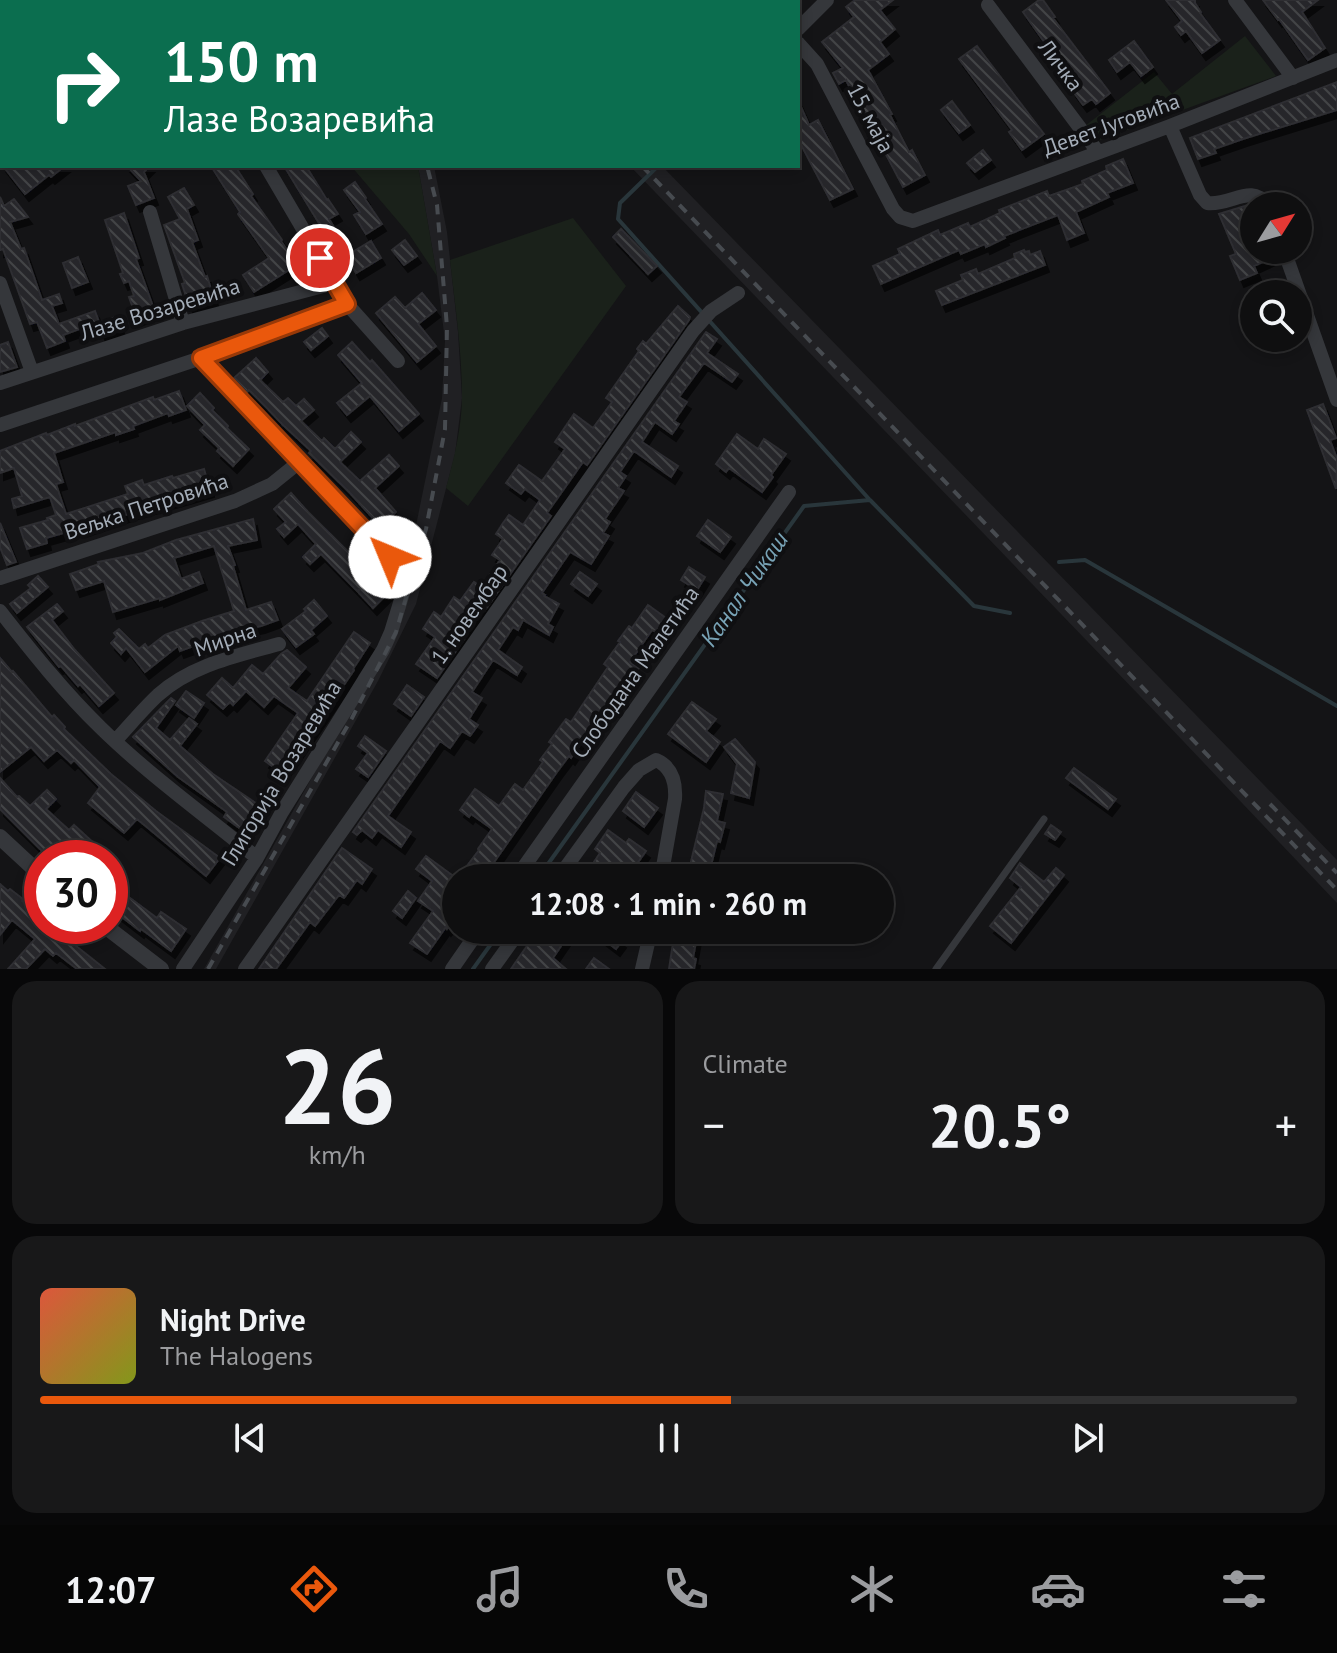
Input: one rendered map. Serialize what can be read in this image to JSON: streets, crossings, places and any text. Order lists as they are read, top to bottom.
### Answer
{
  "streets": {
    "street": [
      "Личка",
      "15. маја",
      "Девет Југовића",
      "Лазе Возаревића",
      "Вељка Петровића",
      "1. новембар",
      "Мирна",
      "Слободана Малетића",
      "Глигорија Возаревића"
    ]
  },
  "crossings": [
    ["Личка", "Девет Југовића"],
    ["15. маја", "Девет Југовића"]
  ],
  "water": ["Канал Чикаш"],
  "north": "top right",
  "page": {
    "turn": ["150 m", "Лазе Возаревића"],
    "limit": "30",
    "trip": "12:08 · 1 min · 260 m",
    "tile": [
      ["26", "km/h"],
      "Climate"
    ],
    "heat": ["−", "20.5°", "+"],
    "song": ["Night Drive", "The Halogens"],
    "tabs": "12:07"
  }
}
